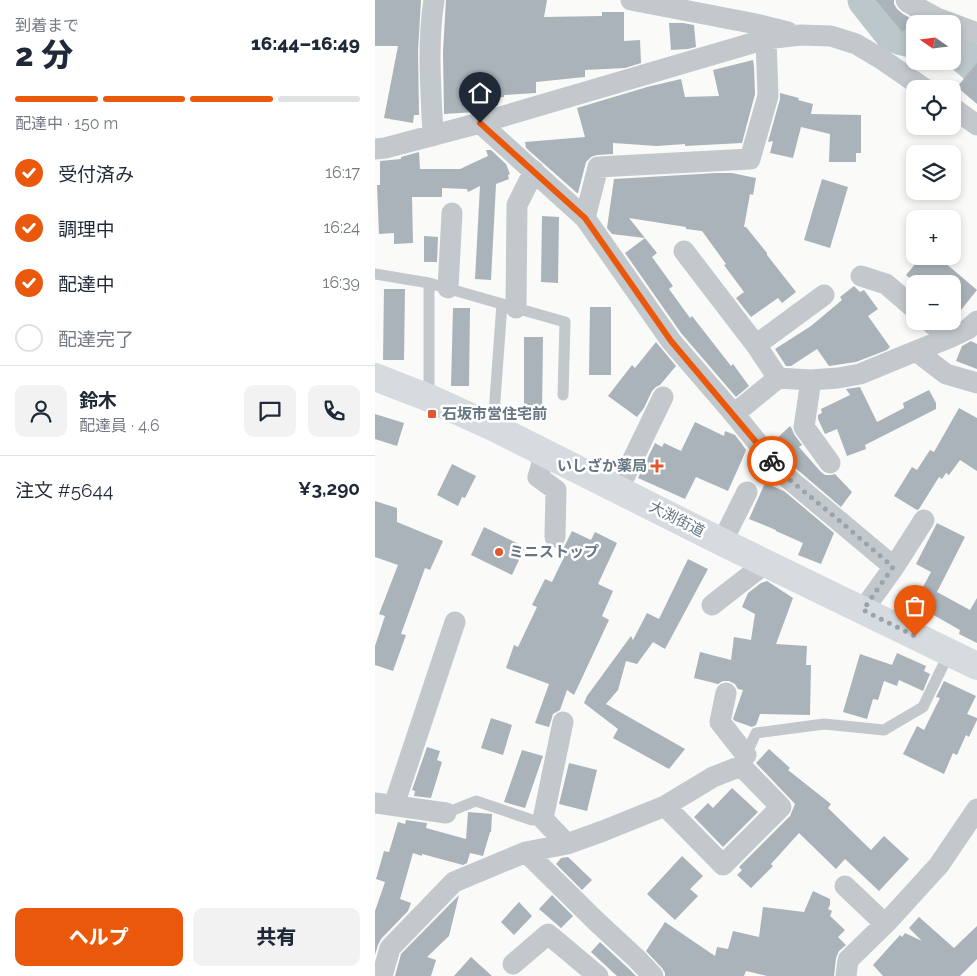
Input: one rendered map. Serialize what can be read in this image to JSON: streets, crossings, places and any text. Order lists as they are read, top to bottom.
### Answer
{
  "streets": {
    "street": ["大渕街道"]
  },
  "places": {
    "transit": ["石坂市営住宅前"],
    "health": ["いしざか薬局"],
    "other": ["ミニストップ"]
  },
  "north": "left",
  "page": {
    "heading": ["2 分", "到着まで", "16:44–16:49"],
    "panel": [
      "鈴木",
      "配達員 · 4.6",
      "注文 #5644",
      "¥3,290"
    ],
    "map_buttons": ["+", "−"],
    "bar": "配達中 · 150 m",
    "list": [
      ["受付済み", "16:17"],
      ["調理中", "16:24"],
      ["配達中", "16:39"],
      "配達完了"
    ],
    "buttons": ["ヘルプ", "共有"]
  }
}
